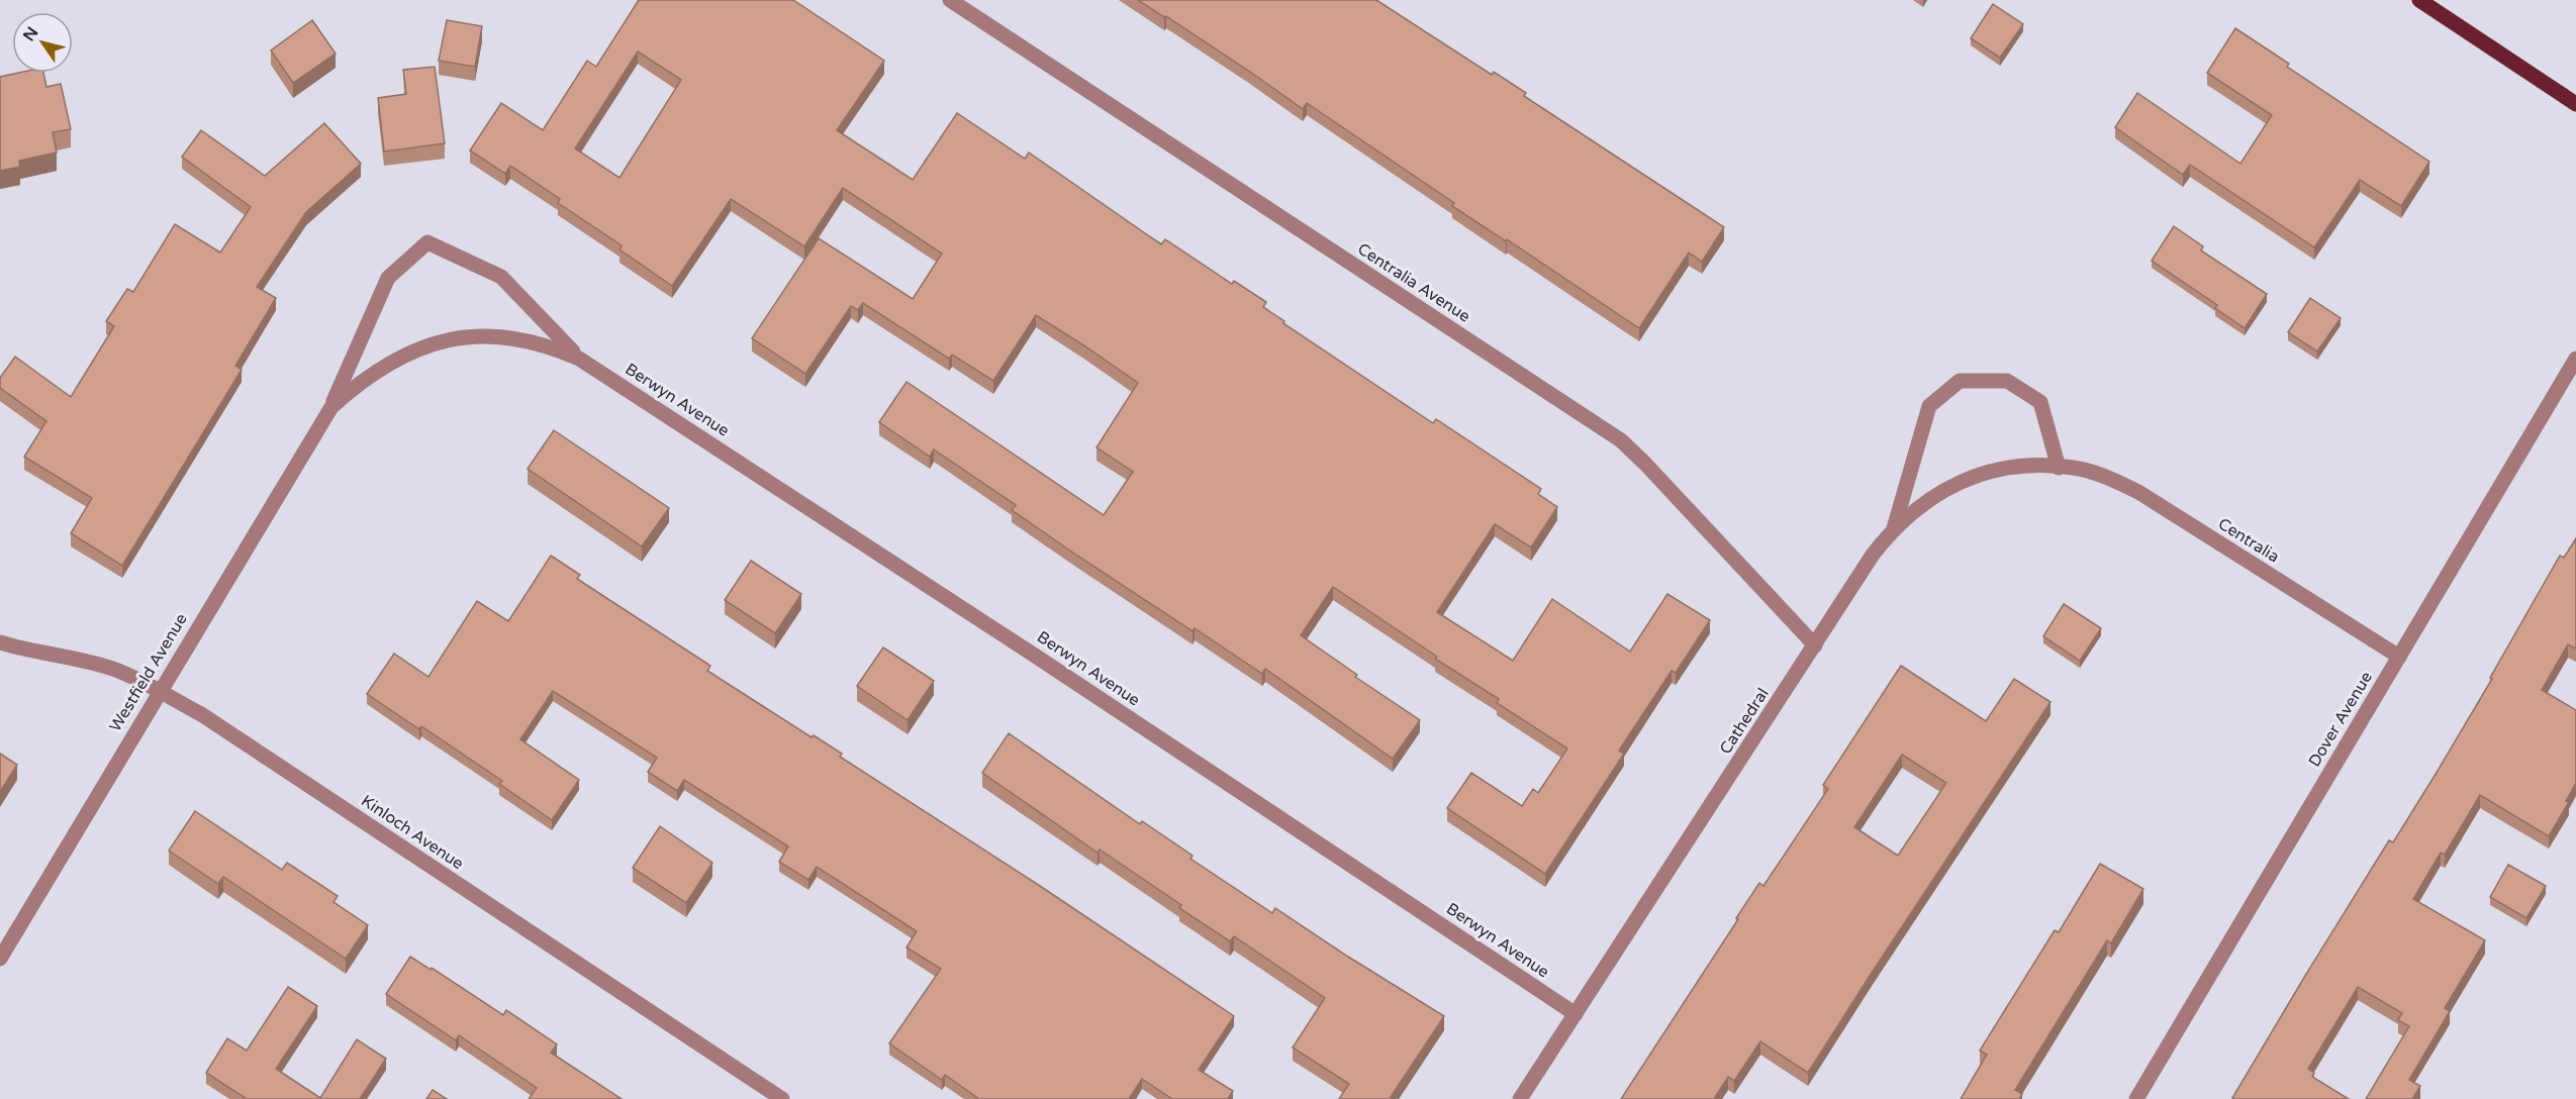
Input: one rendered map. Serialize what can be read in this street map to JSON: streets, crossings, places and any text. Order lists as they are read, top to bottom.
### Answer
{
  "streets": {
    "street": [
      "Centralia Avenue",
      "Berwyn Avenue",
      "Centralia",
      "Westfield Avenue",
      "Dover Avenue",
      "Cathedral",
      "Kinloch Avenue"
    ]
  },
  "crossings": [
    ["Centralia Avenue", "Cathedral"],
    ["Berwyn Avenue", "Westfield Avenue"],
    ["Berwyn Avenue", "Cathedral"],
    ["Centralia", "Dover Avenue"],
    ["Centralia", "Cathedral"],
    ["Westfield Avenue", "Kinloch Avenue"]
  ],
  "north": "top left"
}
